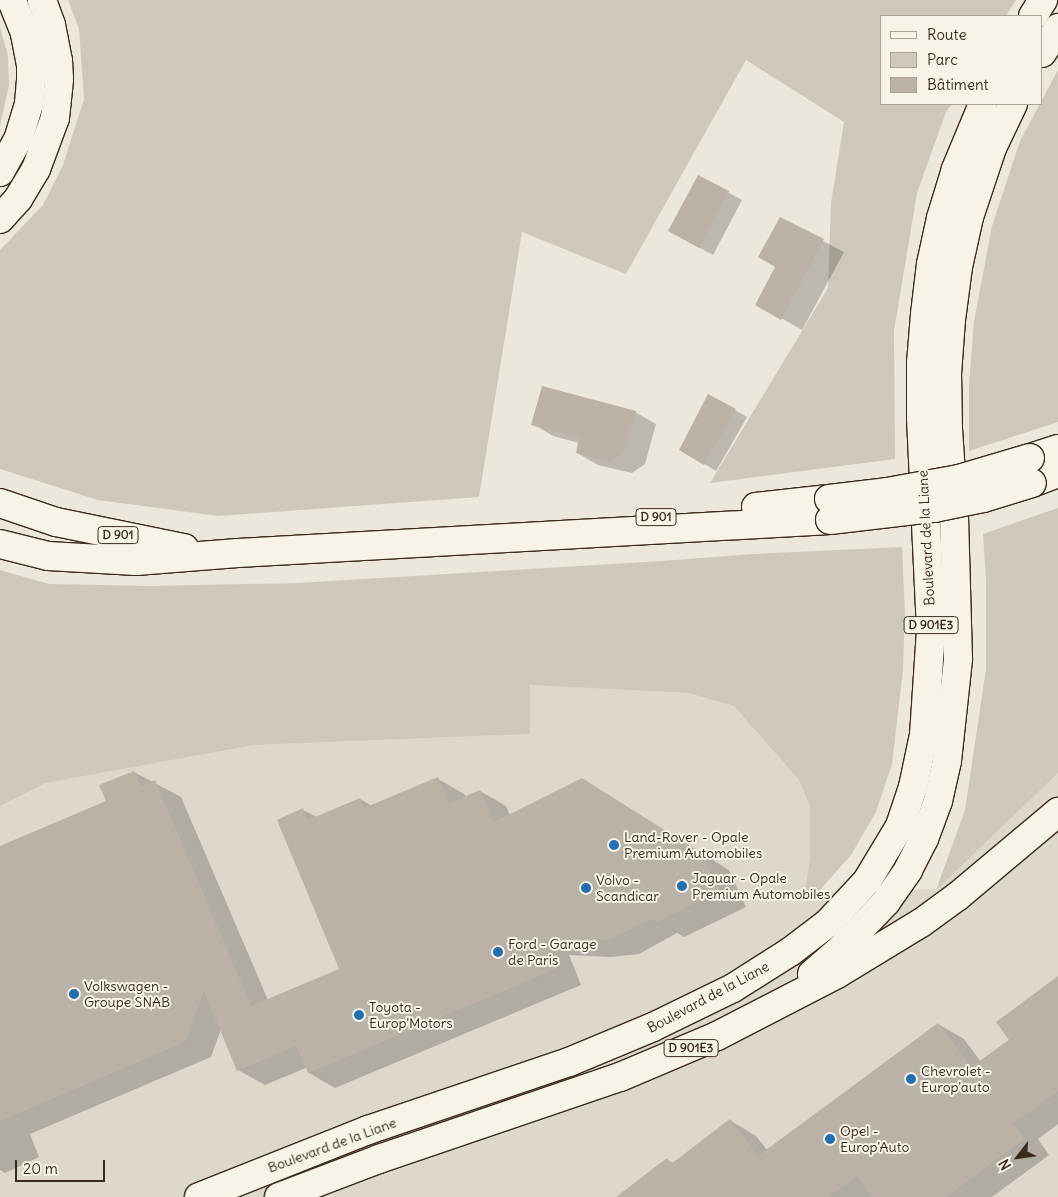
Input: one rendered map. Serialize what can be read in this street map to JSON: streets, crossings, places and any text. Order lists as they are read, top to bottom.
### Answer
{
  "streets": {
    "main road": ["D 901", "Boulevard de la Liane", "D 901E3"]
  },
  "crossings": [
    ["Boulevard de la Liane", "D 901E3"]
  ],
  "places": [
    "Land-Rover - Opale Premium Automobiles",
    "Jaguar - Opale Premium Automobiles",
    "Volvo - Scandicar",
    "Ford - Garage de Paris",
    "Volkswagen - Groupe SNAB",
    "Toyota - Europ'Motors",
    "Chevrolet - Europ'auto",
    "Opel - Europ'Auto"
  ],
  "legend": ["Route", "Parc", "Bâtiment"],
  "scale_bar": "20 m",
  "north": "bottom left"
}
